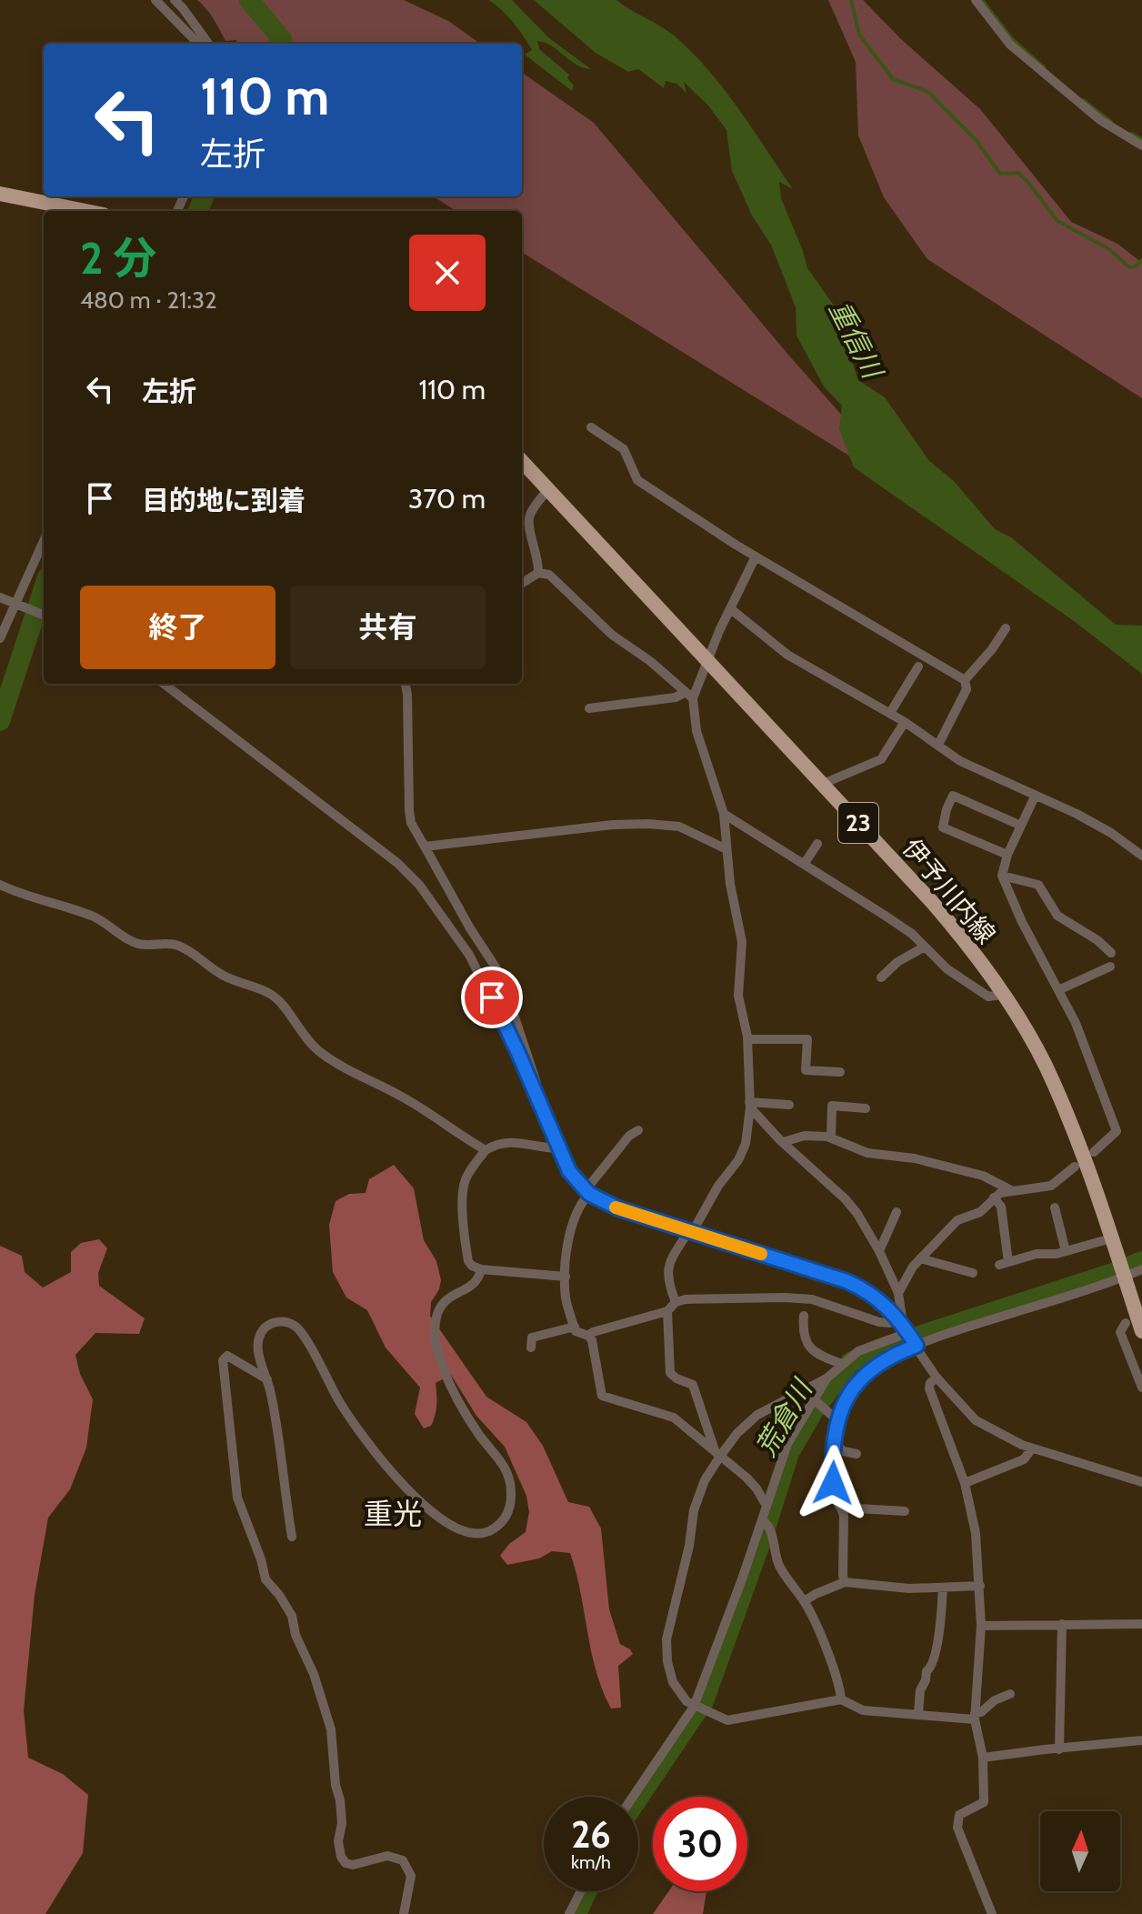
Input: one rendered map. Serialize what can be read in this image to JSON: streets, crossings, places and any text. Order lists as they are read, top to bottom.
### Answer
{
  "streets": {
    "main road": ["23", "伊予川内線"]
  },
  "districts": ["重光"],
  "water": ["重信川", "荒倉川"],
  "north": "top",
  "page": {
    "turn": ["110 m", "左折"],
    "heading": ["2 分", "480 m · 21:32"],
    "list": [
      {
        "name": "左折",
        "value": "110 m"
      },
      {
        "name": "目的地に到着",
        "value": "370 m"
      }
    ],
    "buttons": ["終了", "共有"],
    "speed": "26 km/h",
    "limit": "30"
  }
}
